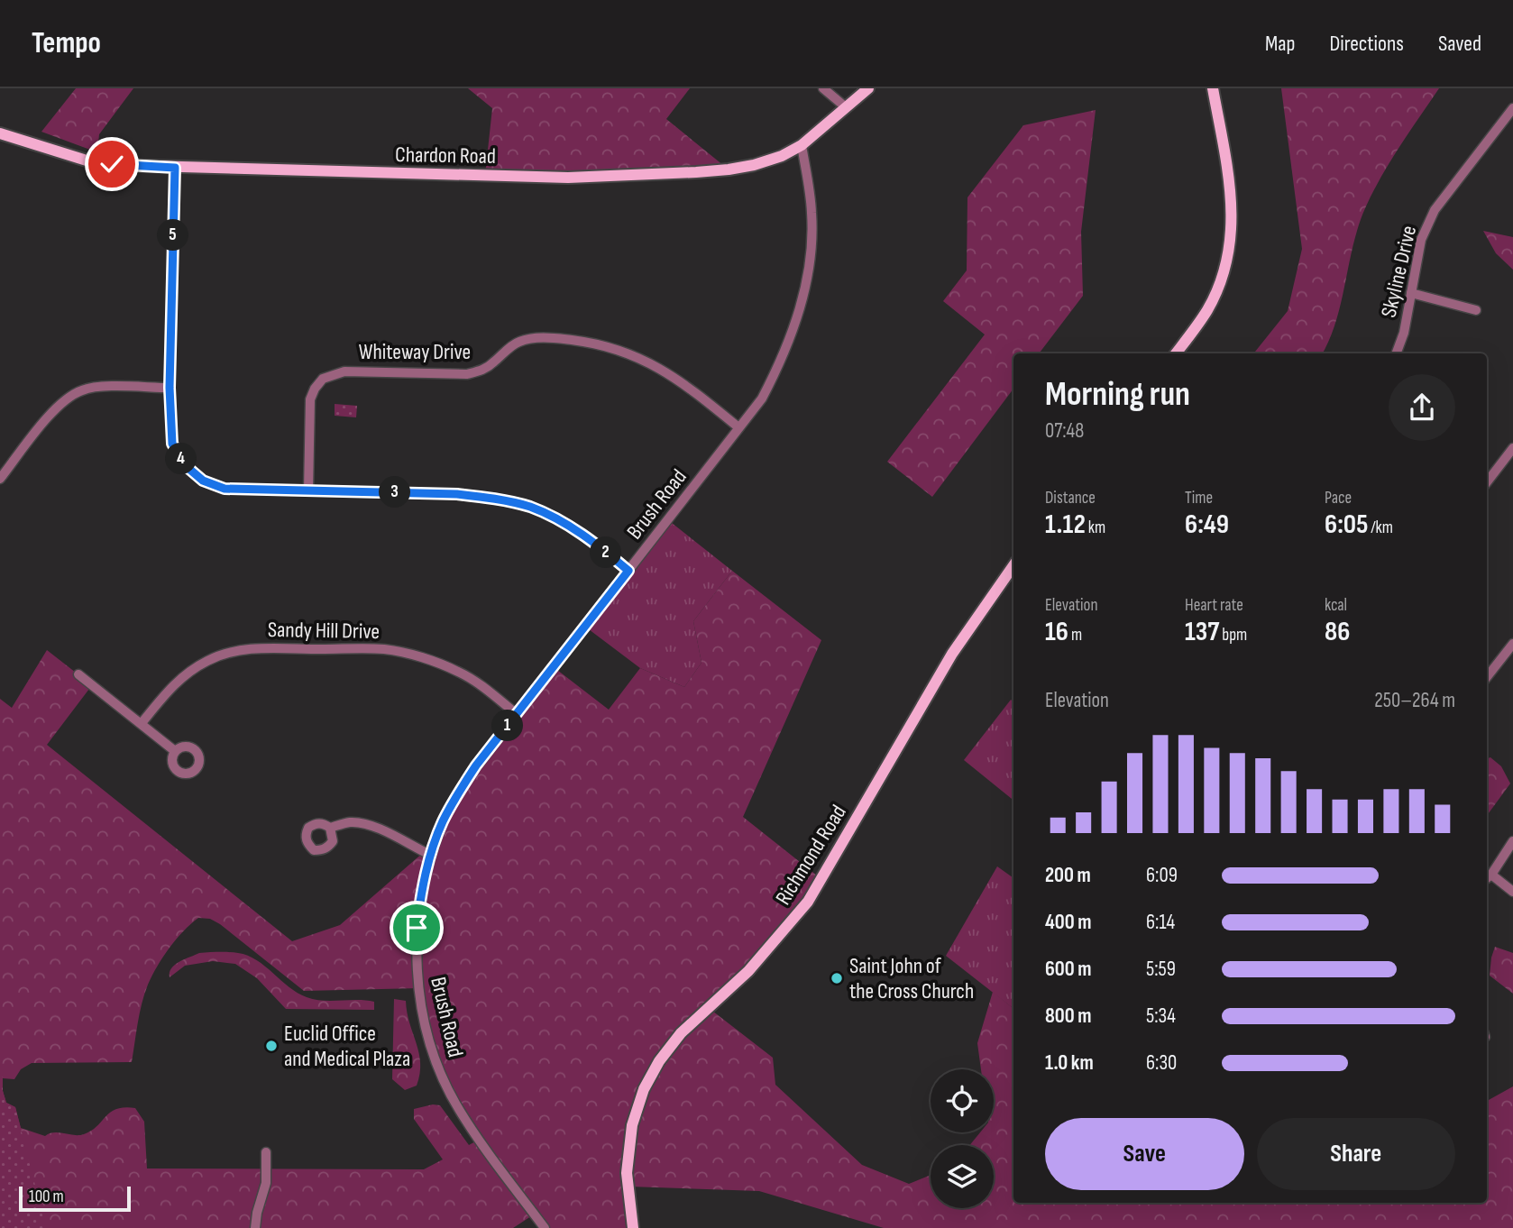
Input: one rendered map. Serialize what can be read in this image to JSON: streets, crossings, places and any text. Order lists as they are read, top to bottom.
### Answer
{
  "streets": {
    "main road": ["Chardon Road", "Richmond Road"],
    "street": [
      "Skyline Drive",
      "Whiteway Drive",
      "Brush Road",
      "Sandy Hill Drive"
    ]
  },
  "crossings": [
    ["Chardon Road", "Brush Road"],
    ["Whiteway Drive", "Brush Road"],
    ["Brush Road", "Sandy Hill Drive"]
  ],
  "places": ["Saint John of the Cross Church", "Euclid Office and Medical Plaza"],
  "scale_bar": "100 m",
  "page": {
    "header": "Tempo",
    "nav": ["Map", "Directions", "Saved"],
    "pins": [
      "5",
      "4",
      "3",
      "2",
      "1"
    ],
    "heading": ["Morning run", "07:48"],
    "stats": [
      ["Distance", "1.12 km"],
      ["Time", "6:49"],
      ["Pace", "6:05 /km"],
      ["Elevation", "16 m"],
      ["Heart rate", "137 bpm"],
      ["kcal", "86"]
    ],
    "chart": ["Elevation", "250–264 m"],
    "list": [
      {
        "name": "200 m",
        "note": "6:09"
      },
      {
        "name": "400 m",
        "note": "6:14"
      },
      {
        "name": "600 m",
        "note": "5:59"
      },
      {
        "name": "800 m",
        "note": "5:34"
      },
      {
        "name": "1.0 km",
        "note": "6:30"
      }
    ],
    "buttons": ["Save", "Share"],
    "scale": "100 m"
  }
}
